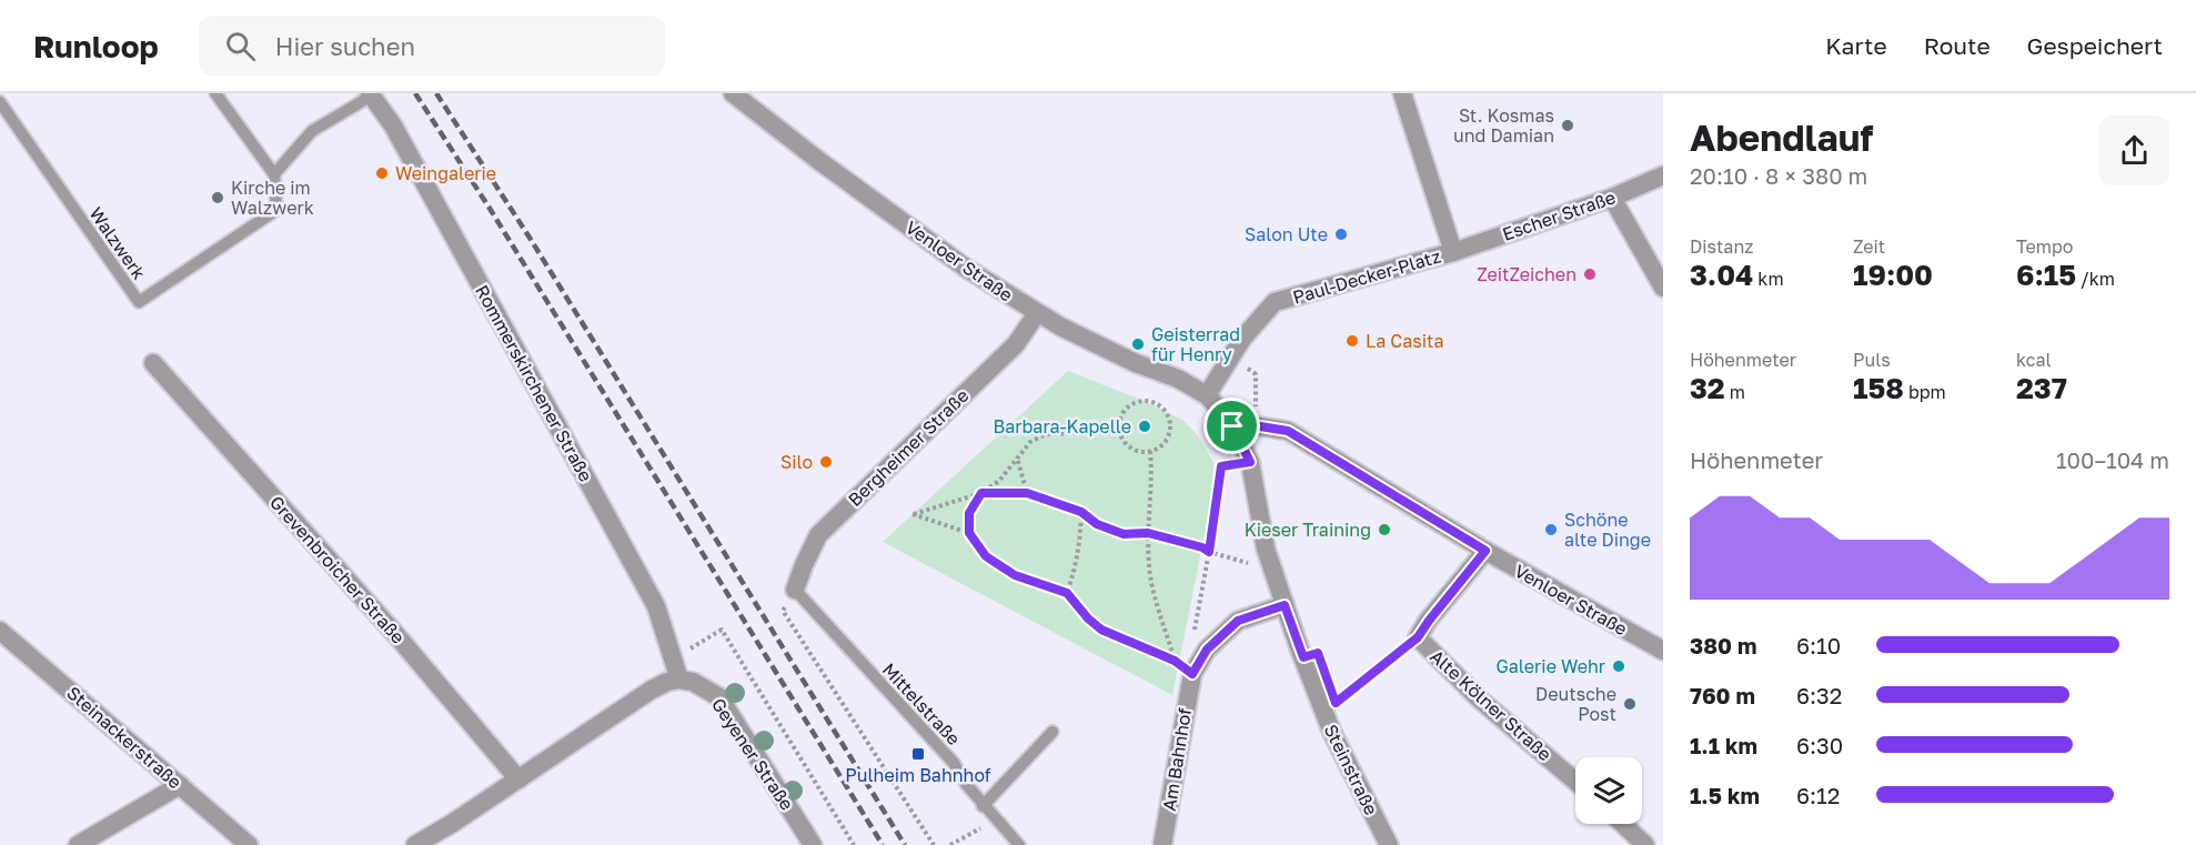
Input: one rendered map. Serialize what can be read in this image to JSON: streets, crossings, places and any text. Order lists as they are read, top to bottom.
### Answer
{
  "streets": {
    "street": [
      "Escher Straße",
      "Venloer Straße",
      "Paul-Decker-Platz",
      "Rommerskirchener Straße",
      "Bergheimer Straße",
      "Grevenbroicher Straße",
      "Alte Kölner Straße",
      "Steinackerstraße",
      "Geyener Straße",
      "Am Bahnhof",
      "Steinstraße"
    ],
    "lane": ["Walzwerk", "Mittelstraße"]
  },
  "crossings": [
    ["Escher Straße", "Paul-Decker-Platz"],
    ["Venloer Straße", "Paul-Decker-Platz"],
    ["Venloer Straße", "Bergheimer Straße"],
    ["Venloer Straße", "Alte Kölner Straße"],
    ["Venloer Straße", "Steinstraße"],
    ["Paul-Decker-Platz", "Steinstraße"],
    ["Rommerskirchener Straße", "Geyener Straße"],
    ["Bergheimer Straße", "Mittelstraße"],
    ["Am Bahnhof", "Steinstraße"]
  ],
  "places": {
    "other": [
      "St. Kosmas und Damian",
      "Weingalerie",
      "Kirche im Walzwerk",
      "Salon Ute",
      "ZeitZeichen",
      "La Casita",
      "Geisterrad für Henry",
      "Barbara-Kapelle",
      "Silo",
      "Kieser Training",
      "Schöne alte Dinge",
      "Galerie Wehr",
      "Deutsche Post"
    ],
    "transit": ["Pulheim Bahnhof"]
  },
  "page": {
    "header": "Runloop",
    "search": "Hier suchen",
    "nav": ["Karte", "Route", "Gespeichert"],
    "heading": ["Abendlauf", "20:10 · 8 × 380 m"],
    "stats": [
      ["Distanz", "3.04 km"],
      ["Zeit", "19:00"],
      ["Tempo", "6:15 /km"],
      ["Höhenmeter", "32 m"],
      ["Puls", "158 bpm"],
      ["kcal", "237"]
    ],
    "chart": ["Höhenmeter", "100–104 m"],
    "list": [
      {
        "name": "380 m",
        "note": "6:10"
      },
      {
        "name": "760 m",
        "note": "6:32"
      },
      {
        "name": "1.1 km",
        "note": "6:30"
      },
      {
        "name": "1.5 km",
        "note": "6:12"
      }
    ]
  }
}
